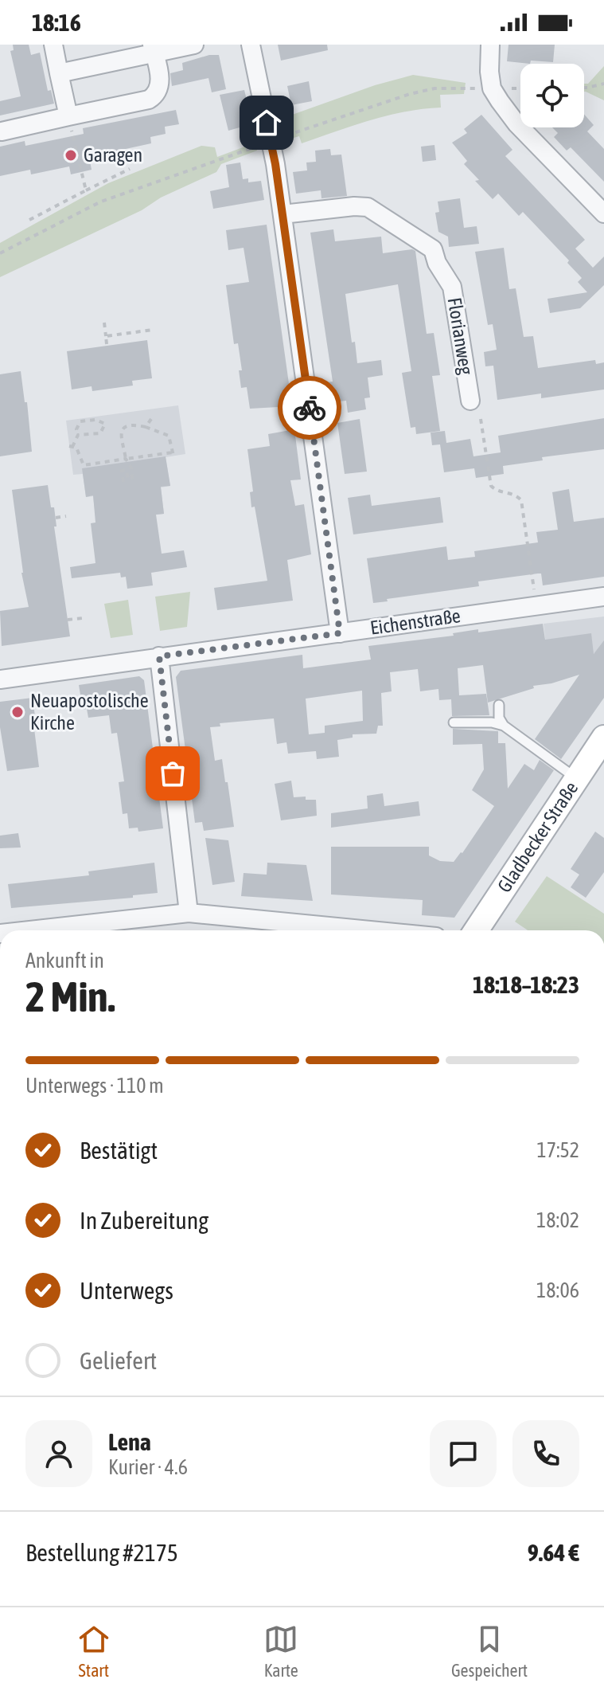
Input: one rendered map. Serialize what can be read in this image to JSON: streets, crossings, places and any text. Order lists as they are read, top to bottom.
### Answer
{
  "streets": {
    "main road": ["Gladbecker Straße"],
    "street": ["Florianweg", "Eichenstraße"]
  },
  "places": ["Garagen", "Neuapostolische Kirche"],
  "page": {
    "status": "18:16",
    "heading": ["2 Min.", "Ankunft in", "18:18–18:23"],
    "panel": [
      "Lena",
      "Kurier · 4.6",
      "Bestellung #2175",
      "9.64 €"
    ],
    "bar": "Unterwegs · 110 m",
    "list": [
      ["Bestätigt", "17:52"],
      ["In Zubereitung", "18:02"],
      ["Unterwegs", "18:06"],
      "Geliefert"
    ],
    "tabs": ["Start", "Karte", "Gespeichert"]
  }
}
